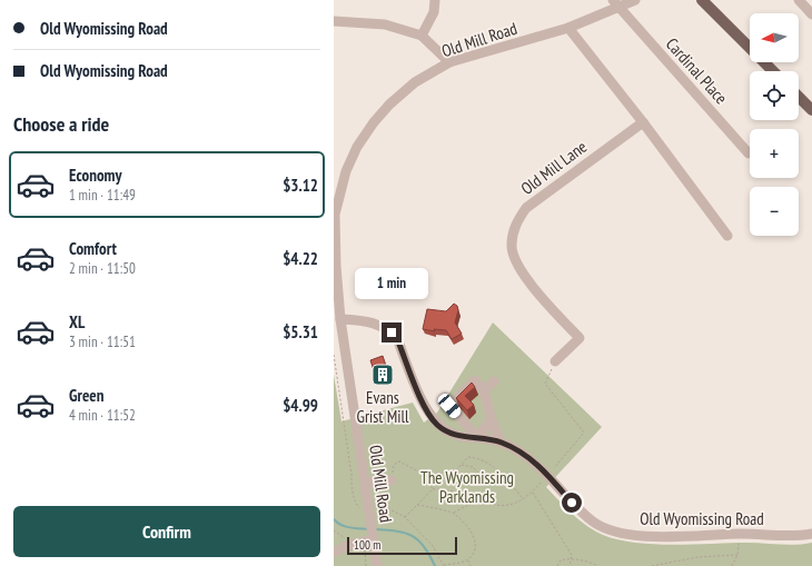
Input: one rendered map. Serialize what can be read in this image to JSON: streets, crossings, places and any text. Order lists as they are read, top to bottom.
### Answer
{
  "streets": {
    "street": [
      "Old Mill Road",
      "Cardinal Place",
      "Old Mill Lane",
      "Old Wyomissing Road"
    ]
  },
  "crossings": [
    ["Old Mill Road", "Cardinal Place"],
    ["Old Mill Road", "Old Wyomissing Road"]
  ],
  "parks": ["The Wyomissing Parklands"],
  "places": {
    "building": ["Evans Grist Mill"]
  },
  "scale_bar": "100 m",
  "north": "left",
  "page": {
    "banner": ["Old Wyomissing Road", "Old Wyomissing Road"],
    "map_buttons": ["+", "−"],
    "heading": "Choose a ride",
    "list": [
      {
        "name": "Economy",
        "note": "1 min · 11:49",
        "value": "$3.12"
      },
      {
        "name": "Comfort",
        "note": "2 min · 11:50",
        "value": "$4.22"
      },
      {
        "name": "XL",
        "note": "3 min · 11:51",
        "value": "$5.31"
      },
      {
        "name": "Green",
        "note": "4 min · 11:52",
        "value": "$4.99"
      }
    ],
    "bubble": "1 min",
    "buttons": "Confirm",
    "scale": "100 m"
  }
}
